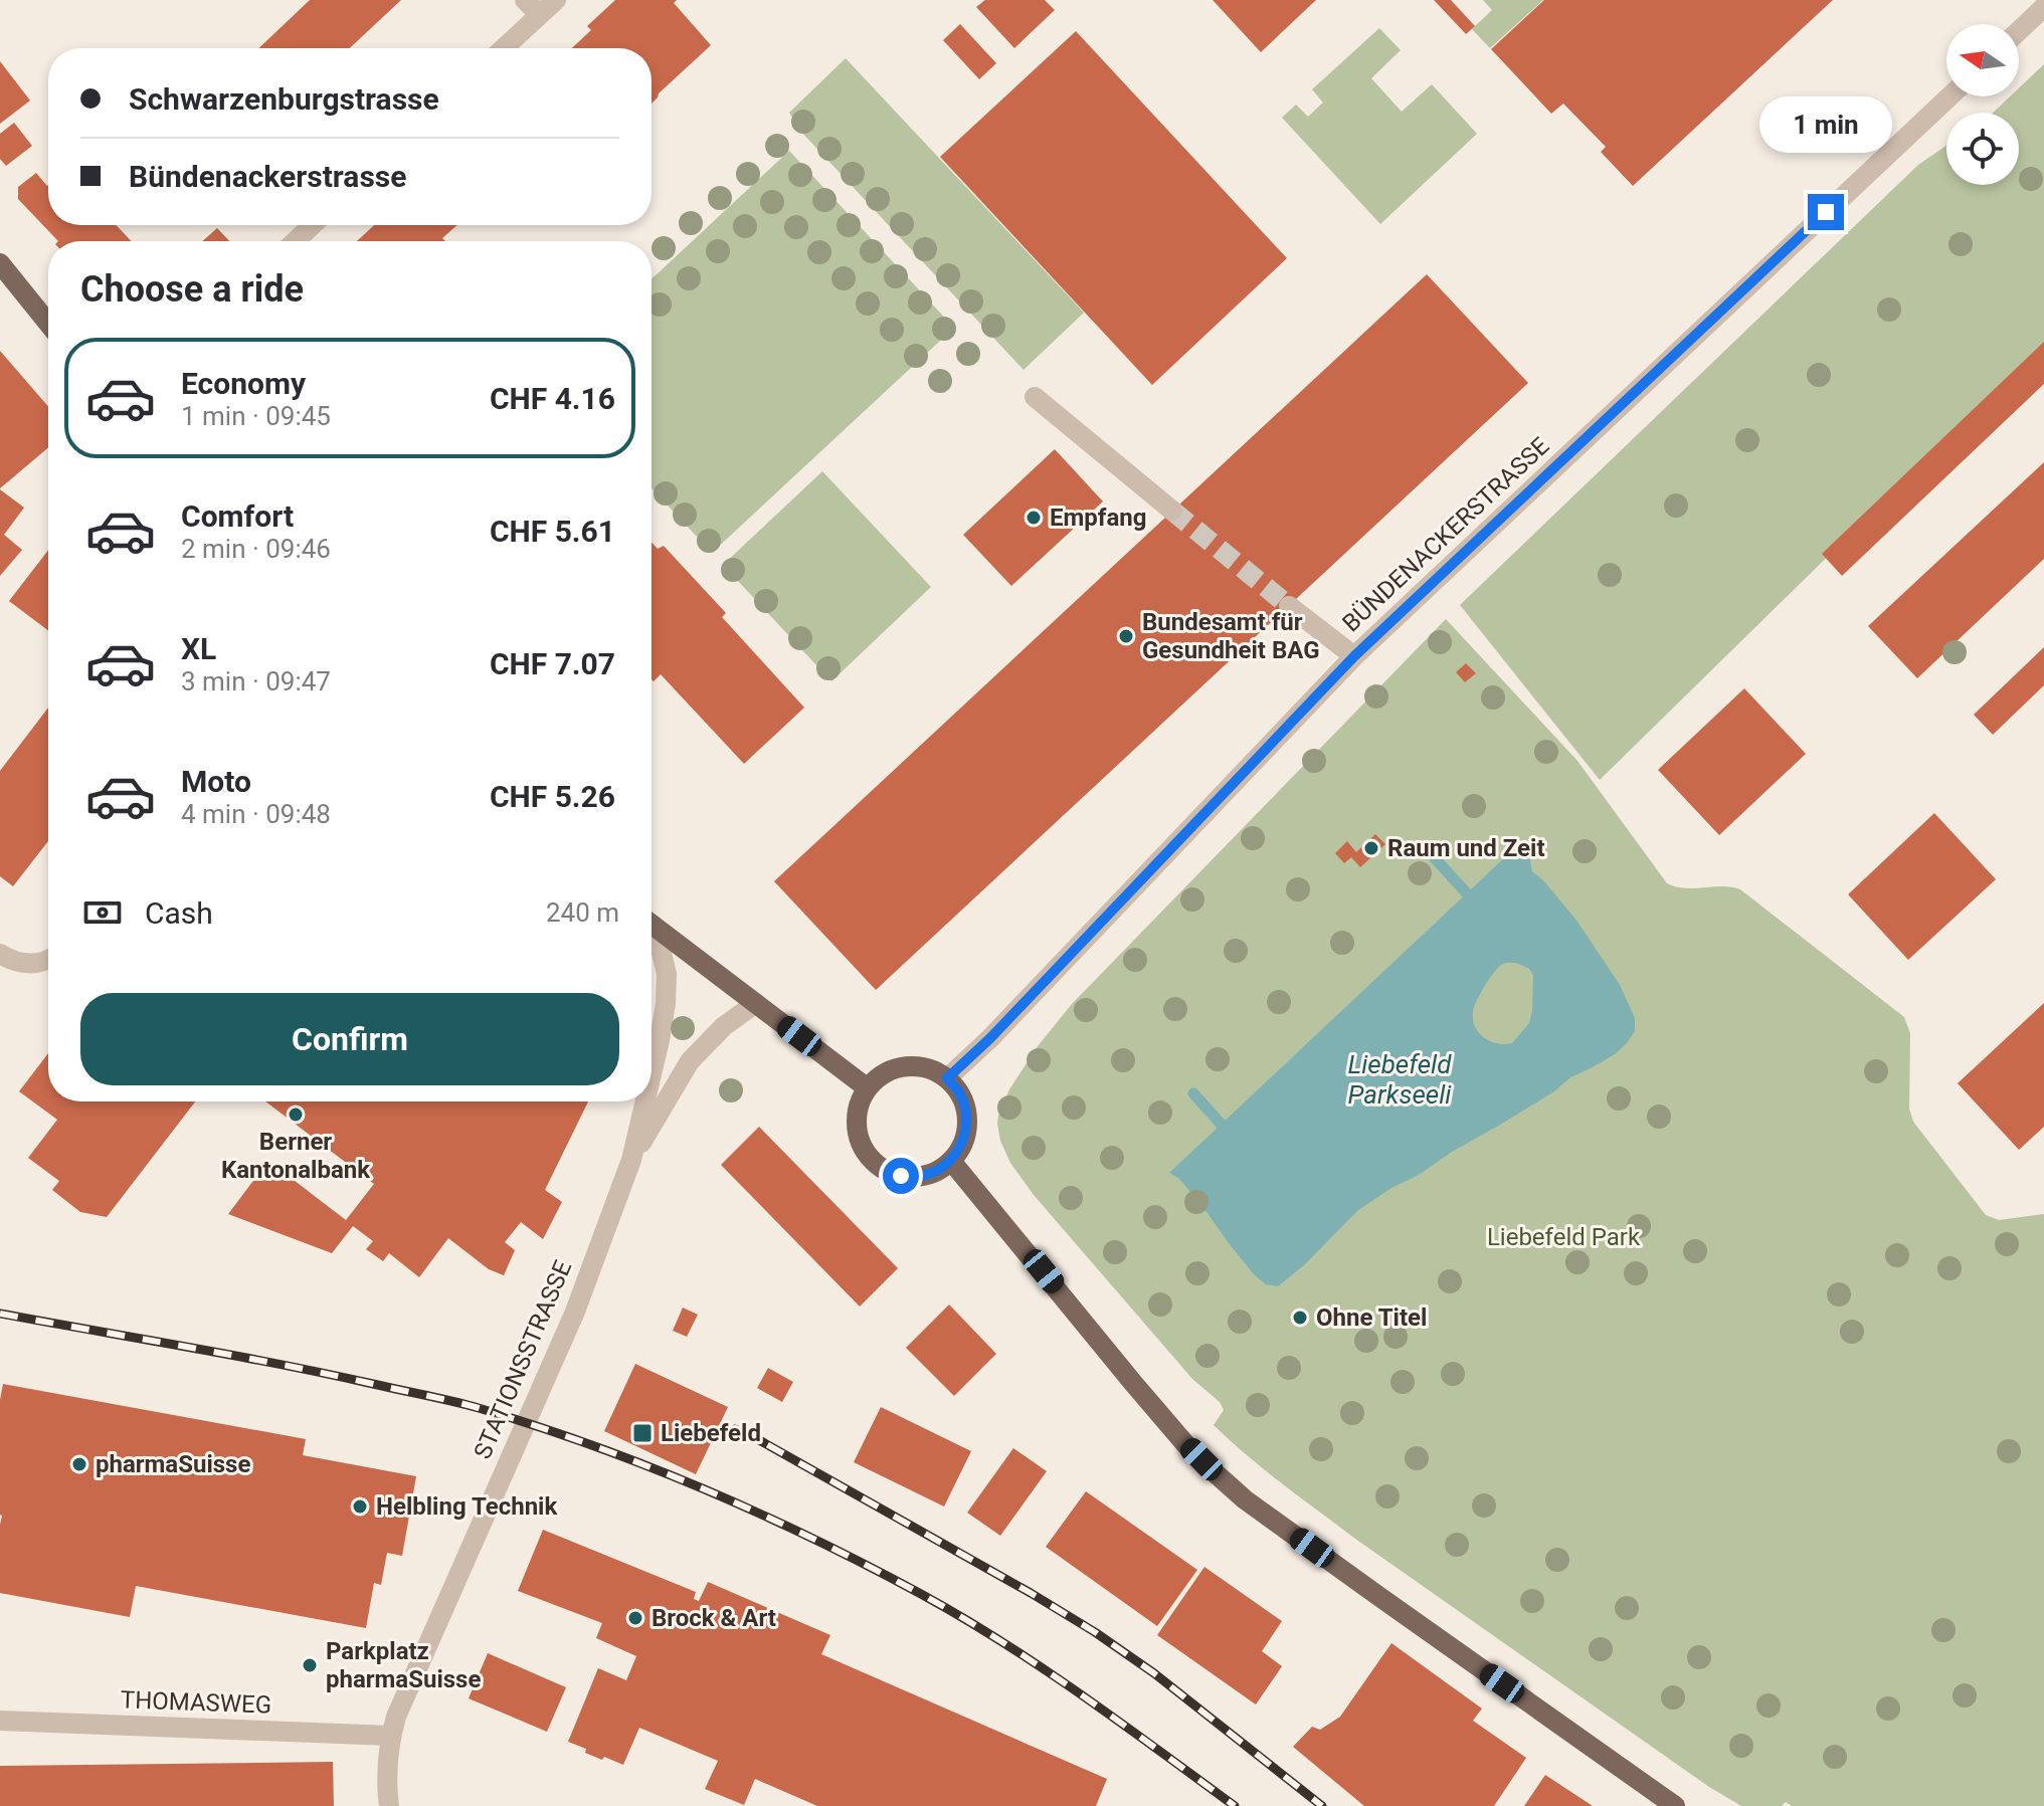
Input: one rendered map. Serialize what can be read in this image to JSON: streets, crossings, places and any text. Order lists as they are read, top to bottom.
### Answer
{
  "streets": {
    "street": ["BÜNDENACKERSTRASSE", "STATIONSSTRASSE", "THOMASWEG"]
  },
  "crossings": [
    ["STATIONSSTRASSE", "THOMASWEG"]
  ],
  "water": ["Liebefeld Parkseeli"],
  "parks": ["Liebefeld Park"],
  "places": {
    "other": [
      "Empfang",
      "Bundesamt für Gesundheit BAG",
      "Raum und Zeit",
      "Berner Kantonalbank",
      "Ohne Titel",
      "pharmaSuisse",
      "Helbling Technik",
      "Brock & Art",
      "Parkplatz pharmaSuisse"
    ],
    "transit": ["Liebefeld"]
  },
  "north": "left",
  "page": {
    "banner": ["Schwarzenburgstrasse", "Bündenackerstrasse"],
    "bubble": "1 min",
    "heading": "Choose a ride",
    "list": [
      {
        "name": "Economy",
        "note": "1 min · 09:45",
        "value": "CHF 4.16"
      },
      {
        "name": "Comfort",
        "note": "2 min · 09:46",
        "value": "CHF 5.61"
      },
      {
        "name": "XL",
        "note": "3 min · 09:47",
        "value": "CHF 7.07"
      },
      {
        "name": "Moto",
        "note": "4 min · 09:48",
        "value": "CHF 5.26"
      }
    ],
    "pay": ["Cash", "240 m"],
    "buttons": "Confirm"
  }
}
